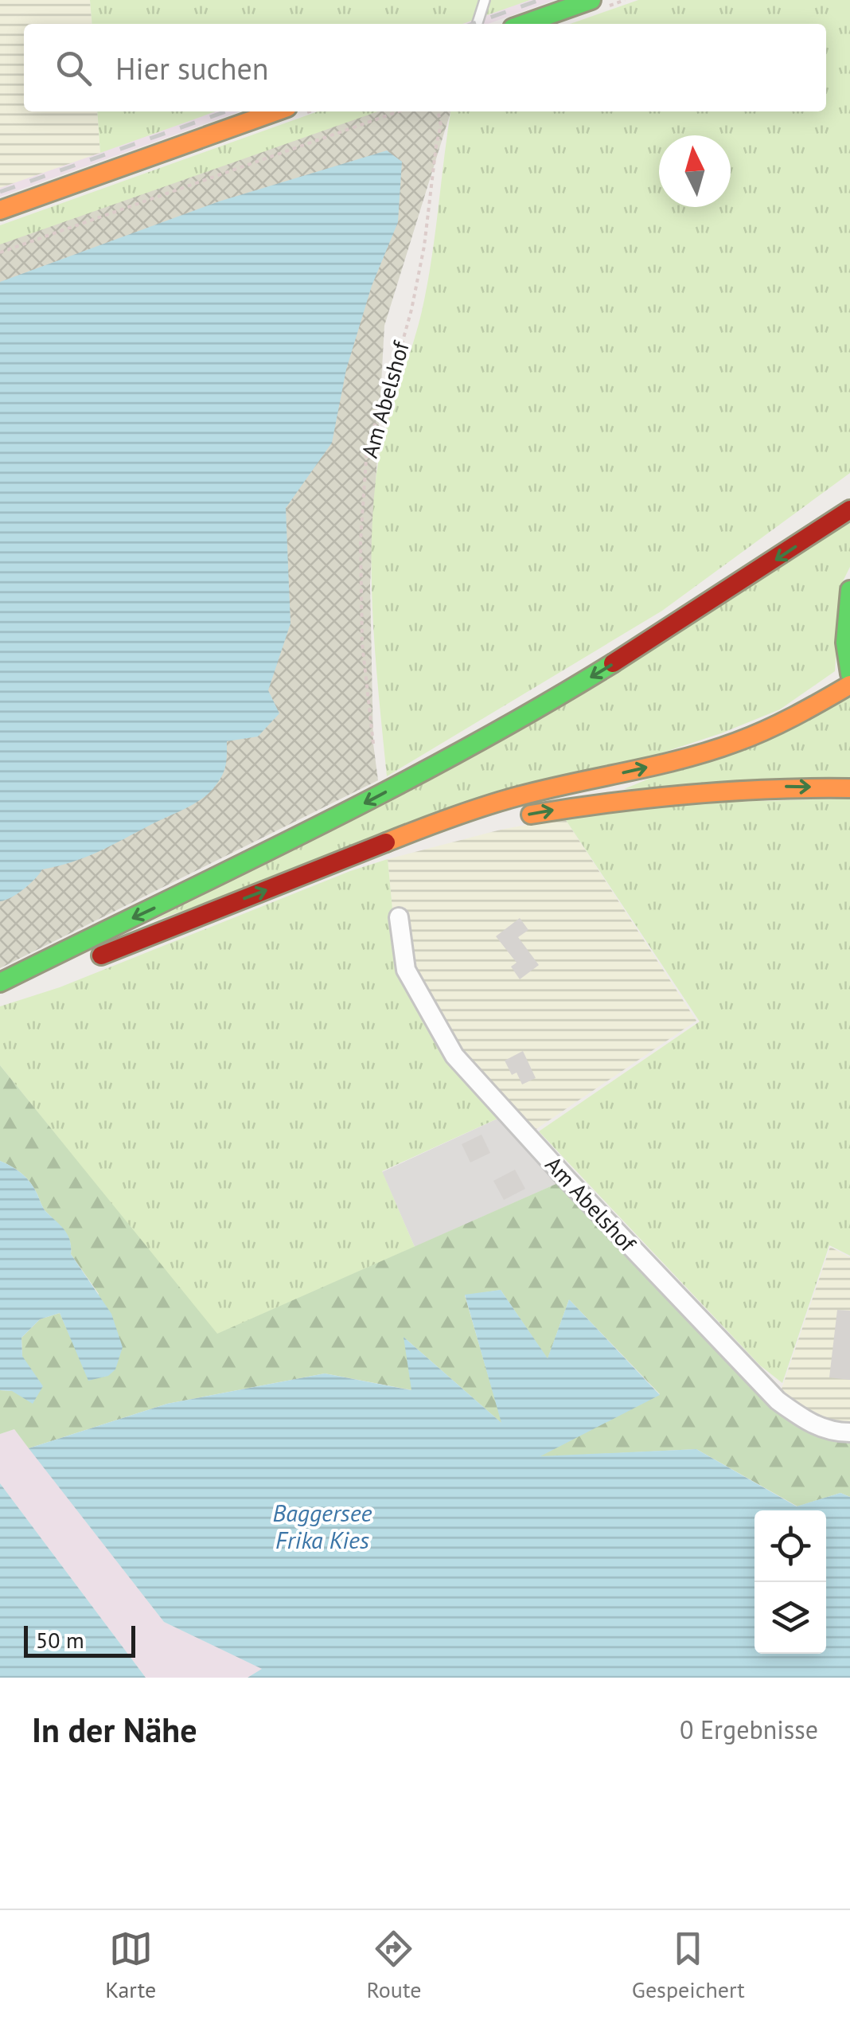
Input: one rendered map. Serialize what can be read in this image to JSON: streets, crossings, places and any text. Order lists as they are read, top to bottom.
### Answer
{
  "streets": {
    "street": ["Am Abelshof"]
  },
  "water": ["Baggersee Frika Kies"],
  "scale_bar": "50 m",
  "north": "top",
  "page": {
    "search": "Hier suchen",
    "scale": "50 m",
    "heading": ["In der Nähe", "0 Ergebnisse"],
    "nav": ["Karte", "Route", "Gespeichert"]
  }
}
